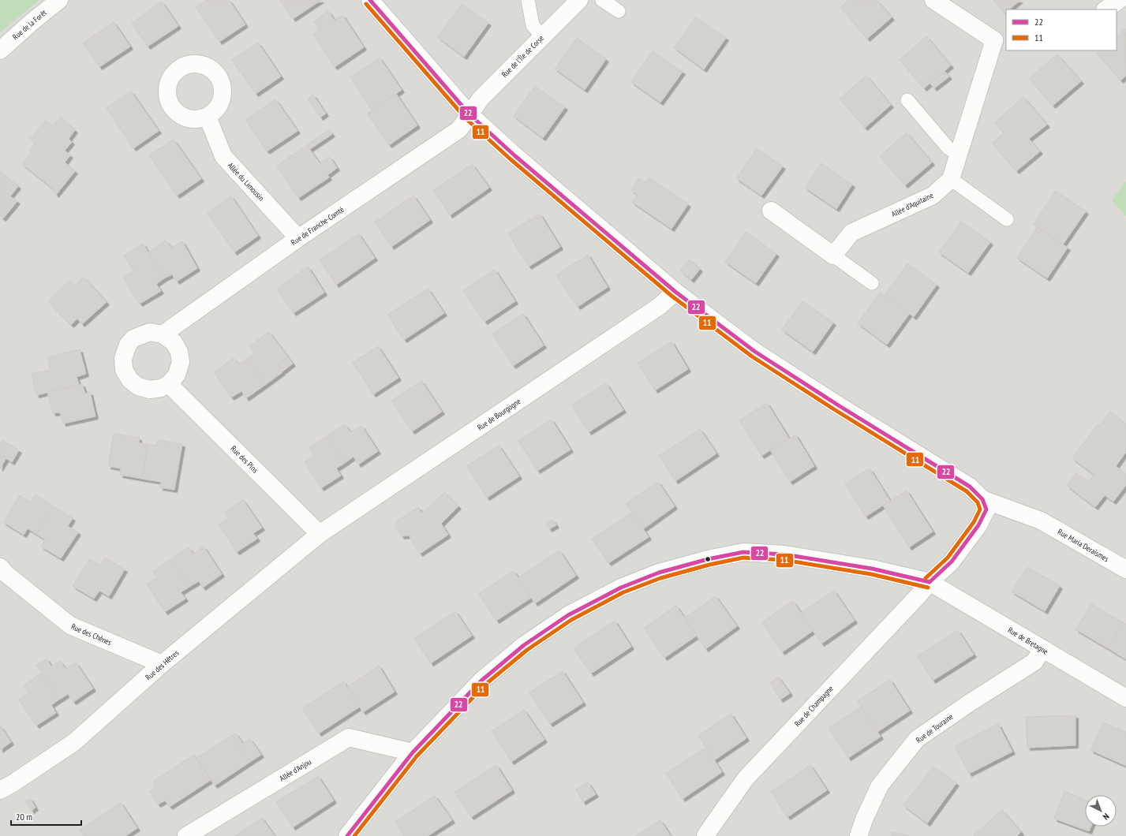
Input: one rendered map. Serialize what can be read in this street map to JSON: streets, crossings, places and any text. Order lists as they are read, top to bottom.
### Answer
{
  "streets": {
    "street": [
      "Rue de la Forêt",
      "Rue de l'Île de Corse",
      "Allée du Limousin",
      "Allée d'Aquitaine",
      "Rue de Franche-Comté",
      "Rue de Bourgogne",
      "Rue des Pins",
      "Rue Maria Deraismes",
      "Rue des Chênes",
      "Rue de Bretagne",
      "Rue des Hêtres",
      "Rue de Champagne",
      "Rue de Touraine",
      "Allée d'Anjou"
    ]
  },
  "crossings": [
    ["Rue de l'Île de Corse", "Rue de Franche-Comté"],
    ["Allée du Limousin", "Rue de Franche-Comté"],
    ["Rue de Franche-Comté", "Rue des Pins"],
    ["Rue de Bourgogne", "Rue des Pins"],
    ["Rue de Bourgogne", "Rue des Hêtres"],
    ["Rue des Pins", "Rue des Hêtres"],
    ["Rue Maria Deraismes", "Rue de Champagne"],
    ["Rue des Chênes", "Rue des Hêtres"],
    ["Rue de Bretagne", "Rue de Champagne"],
    ["Rue de Bretagne", "Rue de Touraine"],
    ["Rue de Bretagne", "Allée d'Anjou"]
  ],
  "lines": ["transit line 22", "transit line 11"],
  "legend": ["22", "11"],
  "scale_bar": "20 m",
  "north": "bottom right"
}
